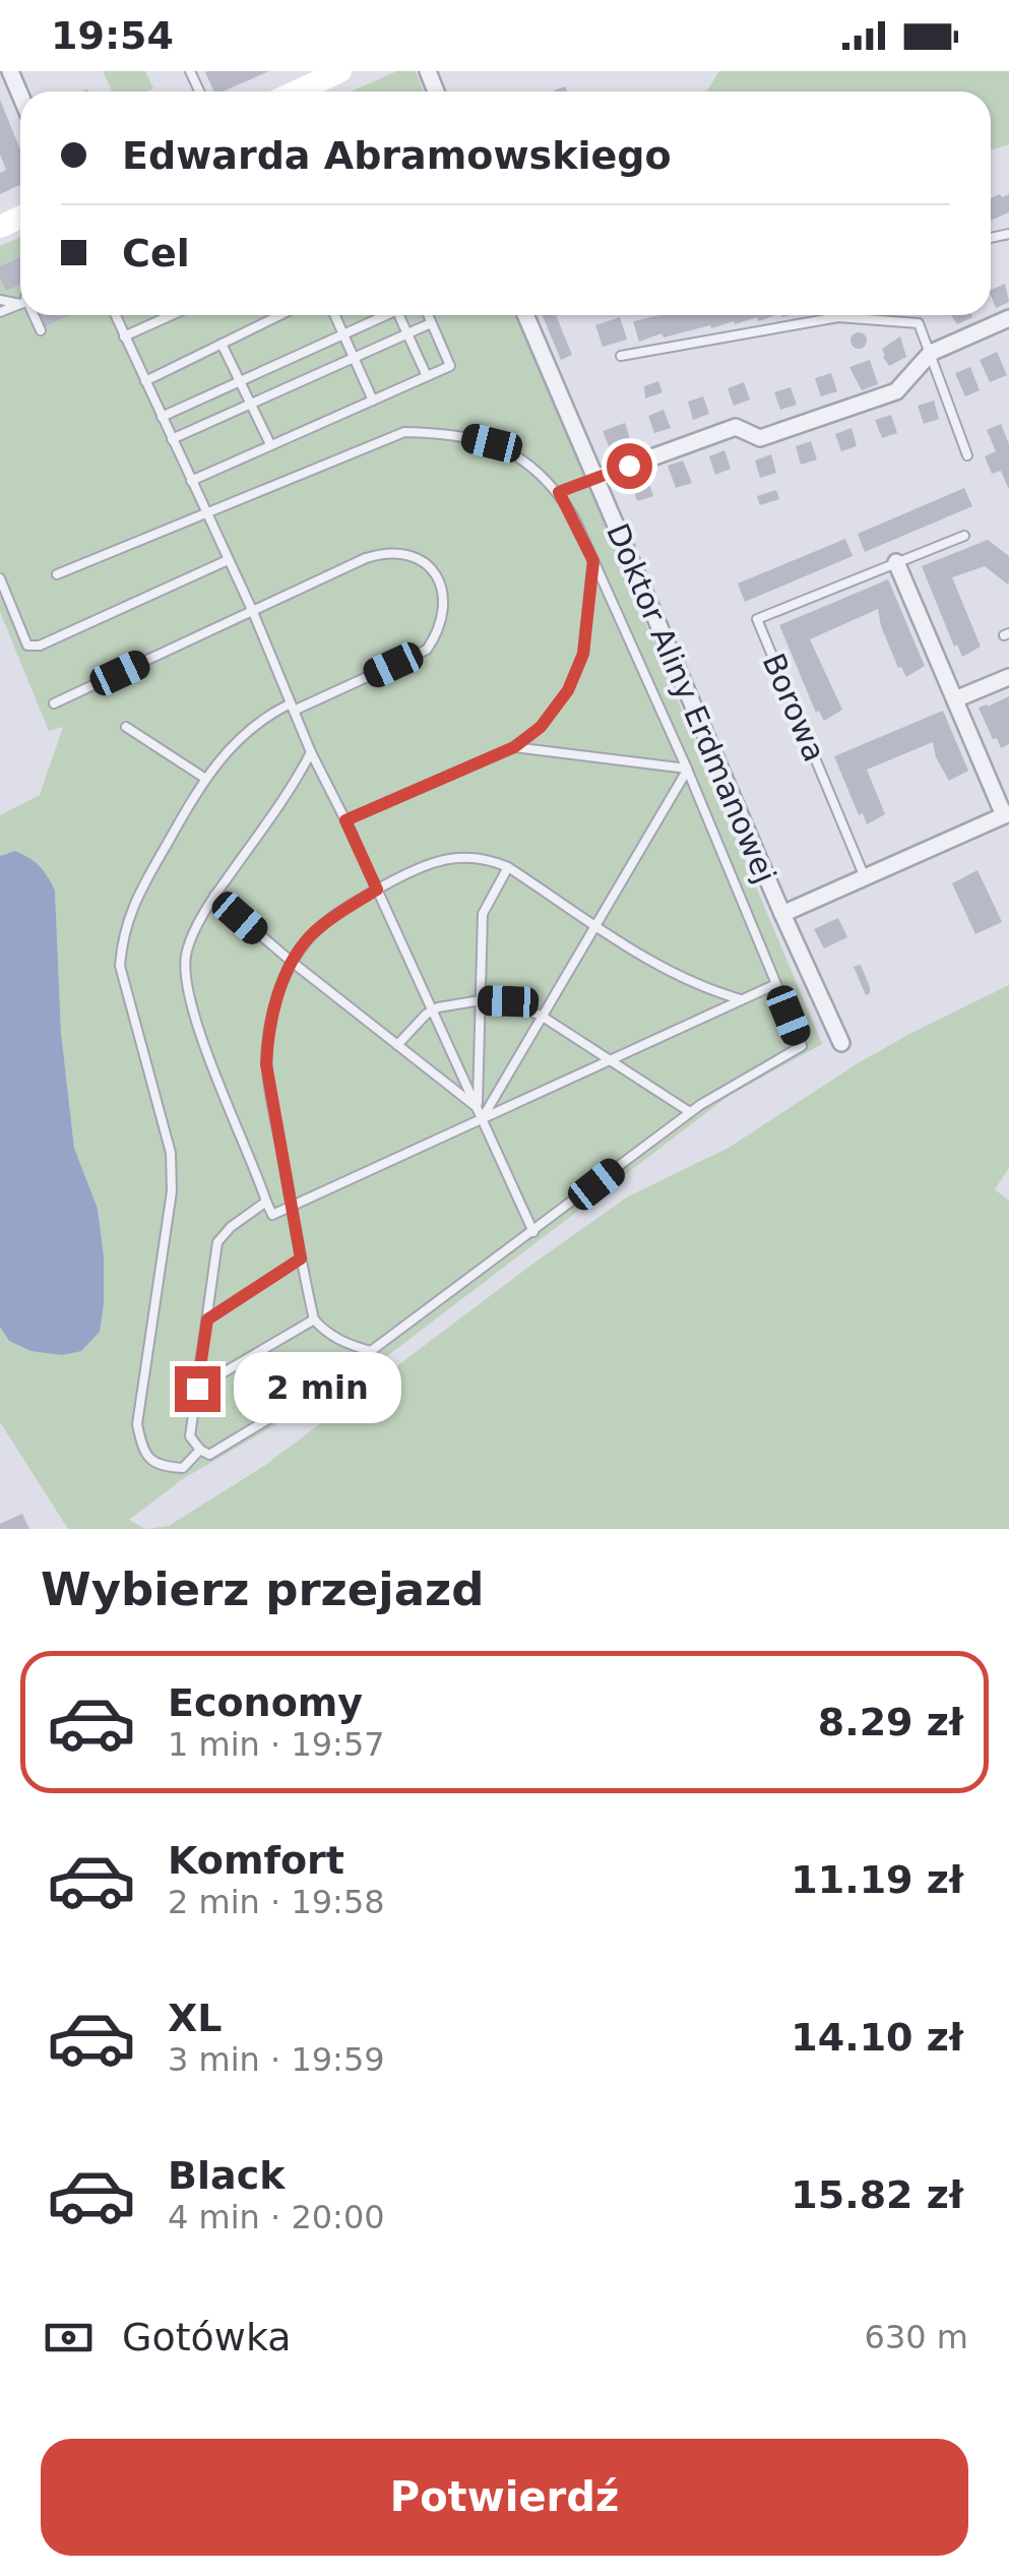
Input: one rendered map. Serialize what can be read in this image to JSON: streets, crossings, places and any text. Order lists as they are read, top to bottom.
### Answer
{
  "streets": {
    "street": ["Doktor Aliny Erdmanowej"],
    "lane": ["Borowa"]
  },
  "page": {
    "status": "19:54",
    "banner": ["Edwarda Abramowskiego", "Cel"],
    "bubble": "2 min",
    "heading": "Wybierz przejazd",
    "list": [
      {
        "name": "Economy",
        "note": "1 min · 19:57",
        "value": "8.29 zł"
      },
      {
        "name": "Komfort",
        "note": "2 min · 19:58",
        "value": "11.19 zł"
      },
      {
        "name": "XL",
        "note": "3 min · 19:59",
        "value": "14.10 zł"
      },
      {
        "name": "Black",
        "note": "4 min · 20:00",
        "value": "15.82 zł"
      }
    ],
    "pay": ["Gotówka", "630 m"],
    "buttons": "Potwierdź"
  }
}
